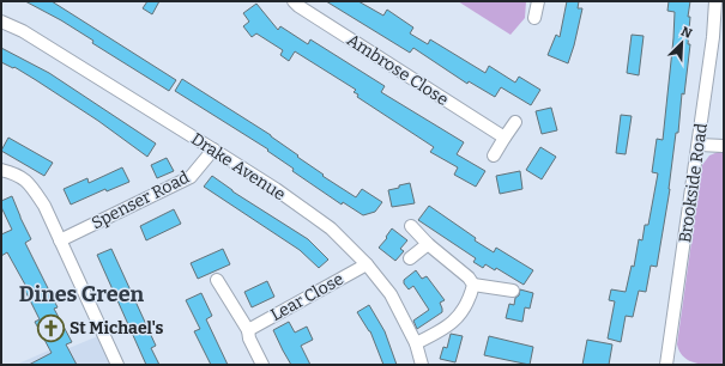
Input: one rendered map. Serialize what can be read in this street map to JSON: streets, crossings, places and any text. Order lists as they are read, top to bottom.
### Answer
{
  "streets": {
    "street": [
      "Ambrose Close",
      "Drake Avenue",
      "Brookside Road",
      "Spenser Road",
      "Lear Close"
    ]
  },
  "crossings": [
    ["Drake Avenue", "Spenser Road"],
    ["Drake Avenue", "Lear Close"]
  ],
  "districts": ["Dines Green"],
  "places": {
    "church": ["St Michael's"]
  },
  "north": "top right"
}
